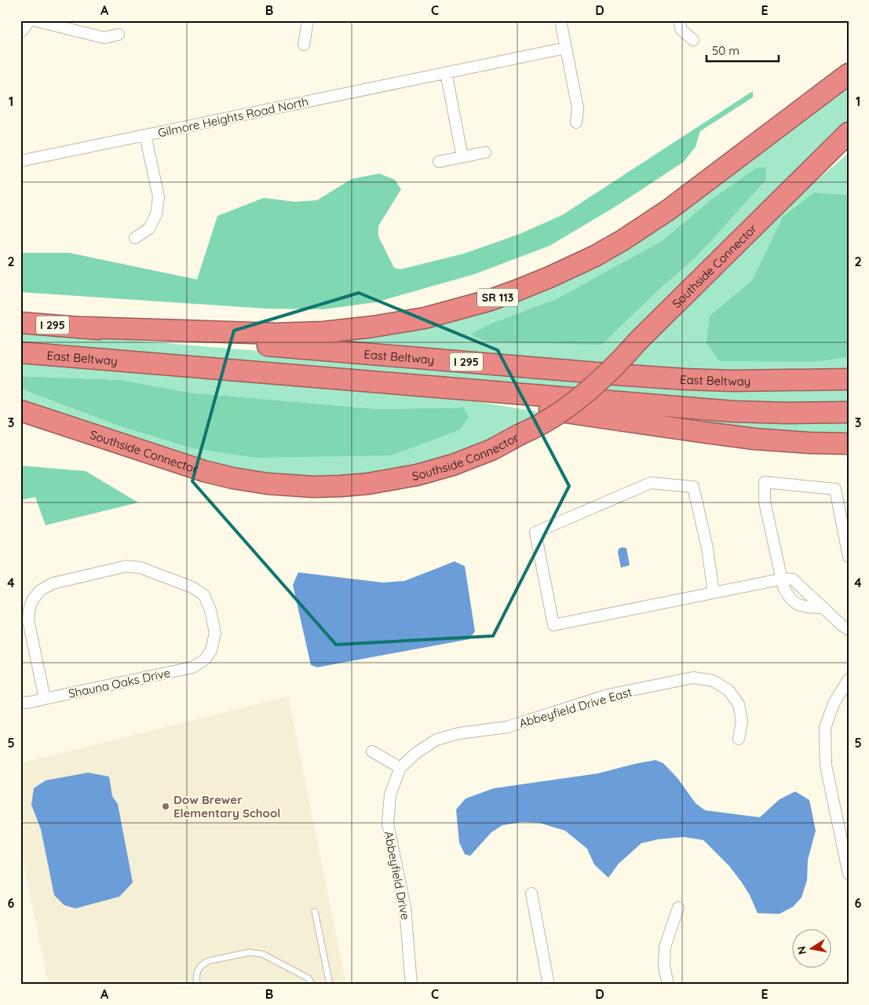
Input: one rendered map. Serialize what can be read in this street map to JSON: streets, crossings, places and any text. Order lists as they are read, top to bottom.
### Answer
{
  "streets": {
    "highway": [
      "Southside Connector",
      "SR 113",
      "I 295",
      "East Beltway"
    ],
    "street": [
      "Gilmore Heights Road North",
      "Shauna Oaks Drive",
      "Abbeyfield Drive East",
      "Abbeyfield Drive"
    ]
  },
  "crossings": [
    ["SR 113", "East Beltway"],
    ["Abbeyfield Drive East", "Abbeyfield Drive"]
  ],
  "places": ["Dow Brewer Elementary School"],
  "scale_bar": "50 m",
  "north": "left",
  "grid": {
    "columns": [
      "A",
      "B",
      "C",
      "D",
      "E"
    ],
    "rows": [
      "1",
      "2",
      "3",
      "4",
      "5",
      "6"
    ]
  }
}
